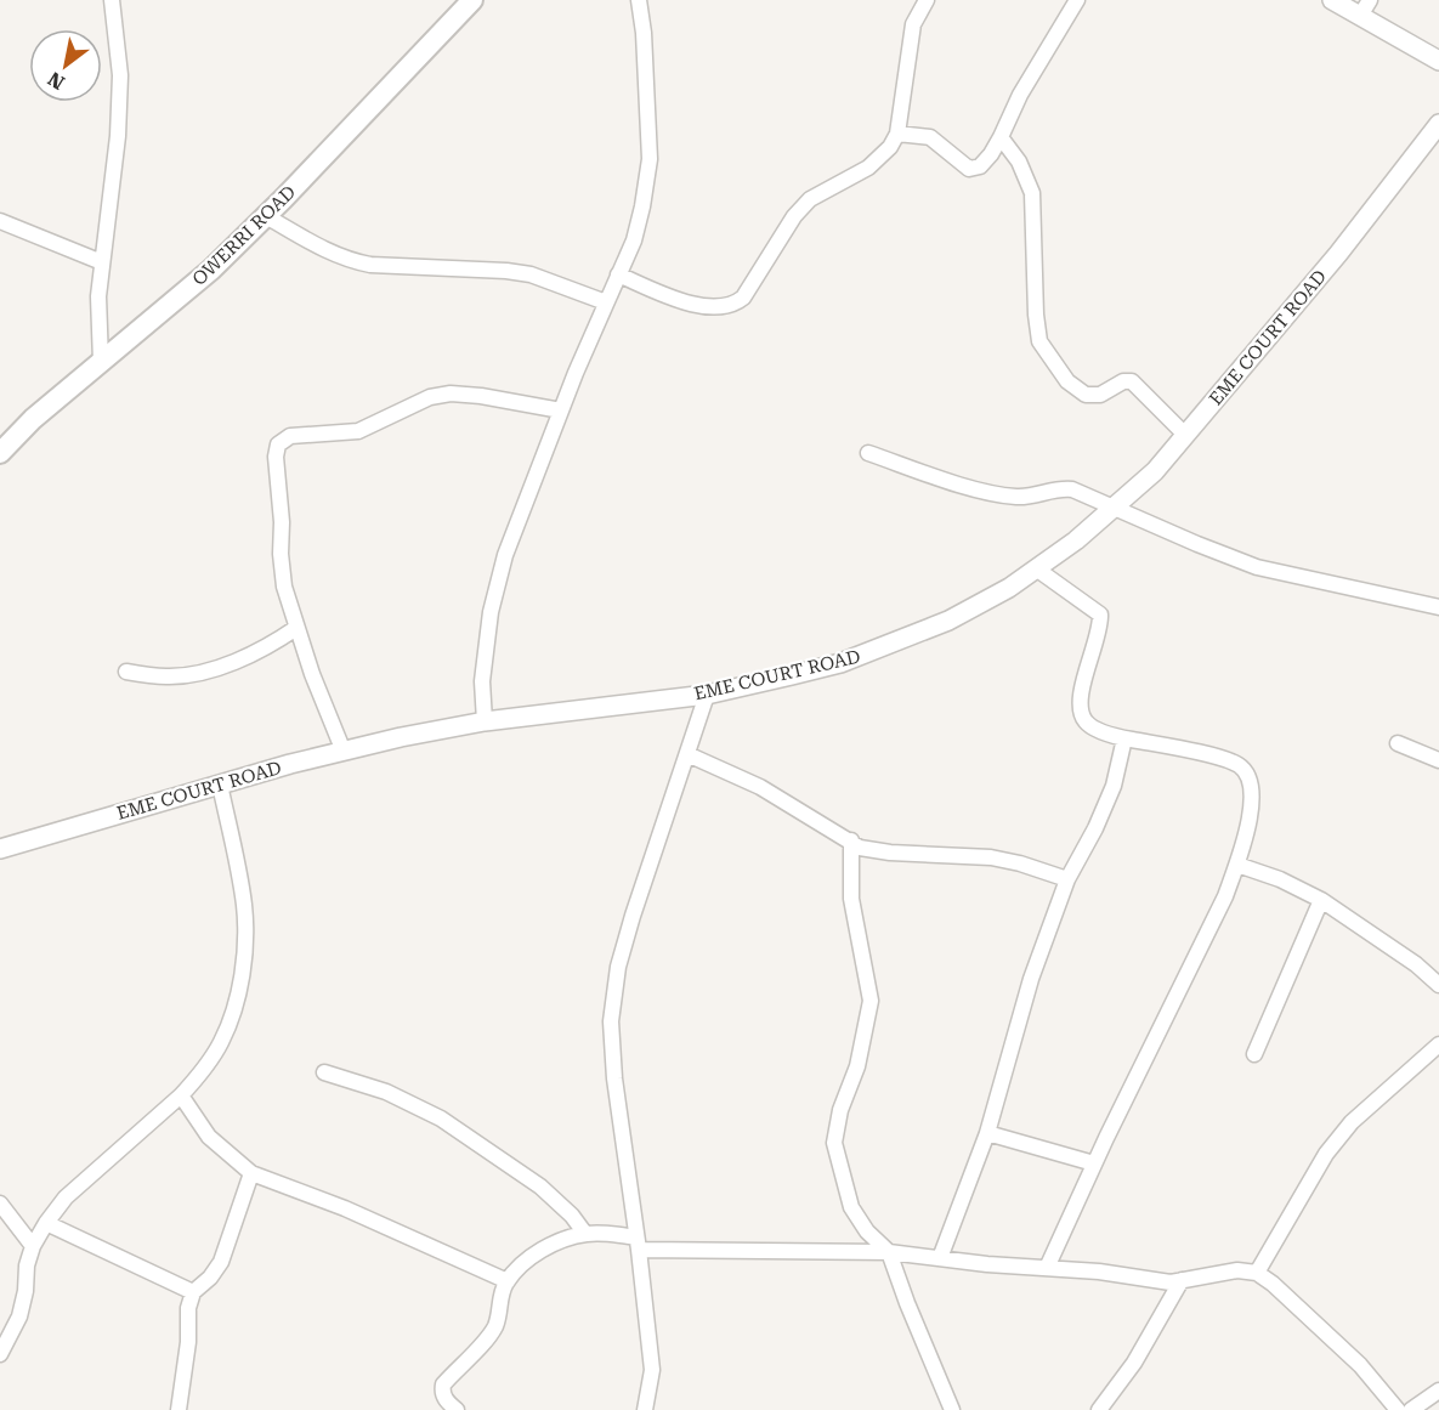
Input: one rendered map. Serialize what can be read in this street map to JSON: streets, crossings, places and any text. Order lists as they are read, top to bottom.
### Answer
{
  "streets": {
    "main road": ["OWERRI ROAD"],
    "street": ["EME COURT ROAD"]
  },
  "north": "bottom left"
}
